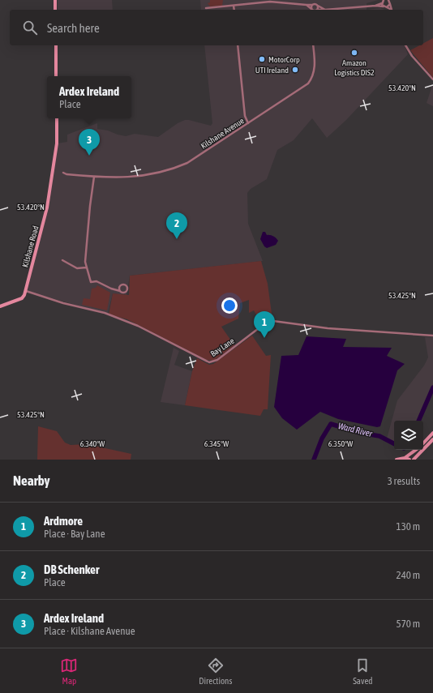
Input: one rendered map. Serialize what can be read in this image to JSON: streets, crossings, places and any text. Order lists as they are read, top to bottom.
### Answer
{
  "streets": {
    "street": ["Kilshane Avenue", "Kilshane Road", "Bay Lane"]
  },
  "crossings": [
    ["Kilshane Road", "Bay Lane"]
  ],
  "water": ["Ward River"],
  "places": ["Amazon Logistics DIS2", "MotorCorp", "UTI Ireland"],
  "page": {
    "search": "Search here",
    "popup": ["Ardex Ireland", "Place"],
    "pins": ["3", "2", "1"],
    "heading": ["Nearby", "3 results"],
    "list": [
      {
        "mark": "1",
        "name": "Ardmore",
        "note": "Place · Bay Lane",
        "value": "130 m"
      },
      {
        "mark": "2",
        "name": "DB Schenker",
        "note": "Place",
        "value": "240 m"
      },
      {
        "mark": "3",
        "name": "Ardex Ireland",
        "note": "Place · Kilshane Avenue",
        "value": "570 m"
      }
    ],
    "nav": ["Map", "Directions", "Saved"]
  },
  "coordinates": [
    "53.420°N",
    "53.425°N",
    "6.340°W",
    "6.345°W",
    "6.350°W"
  ]
}
